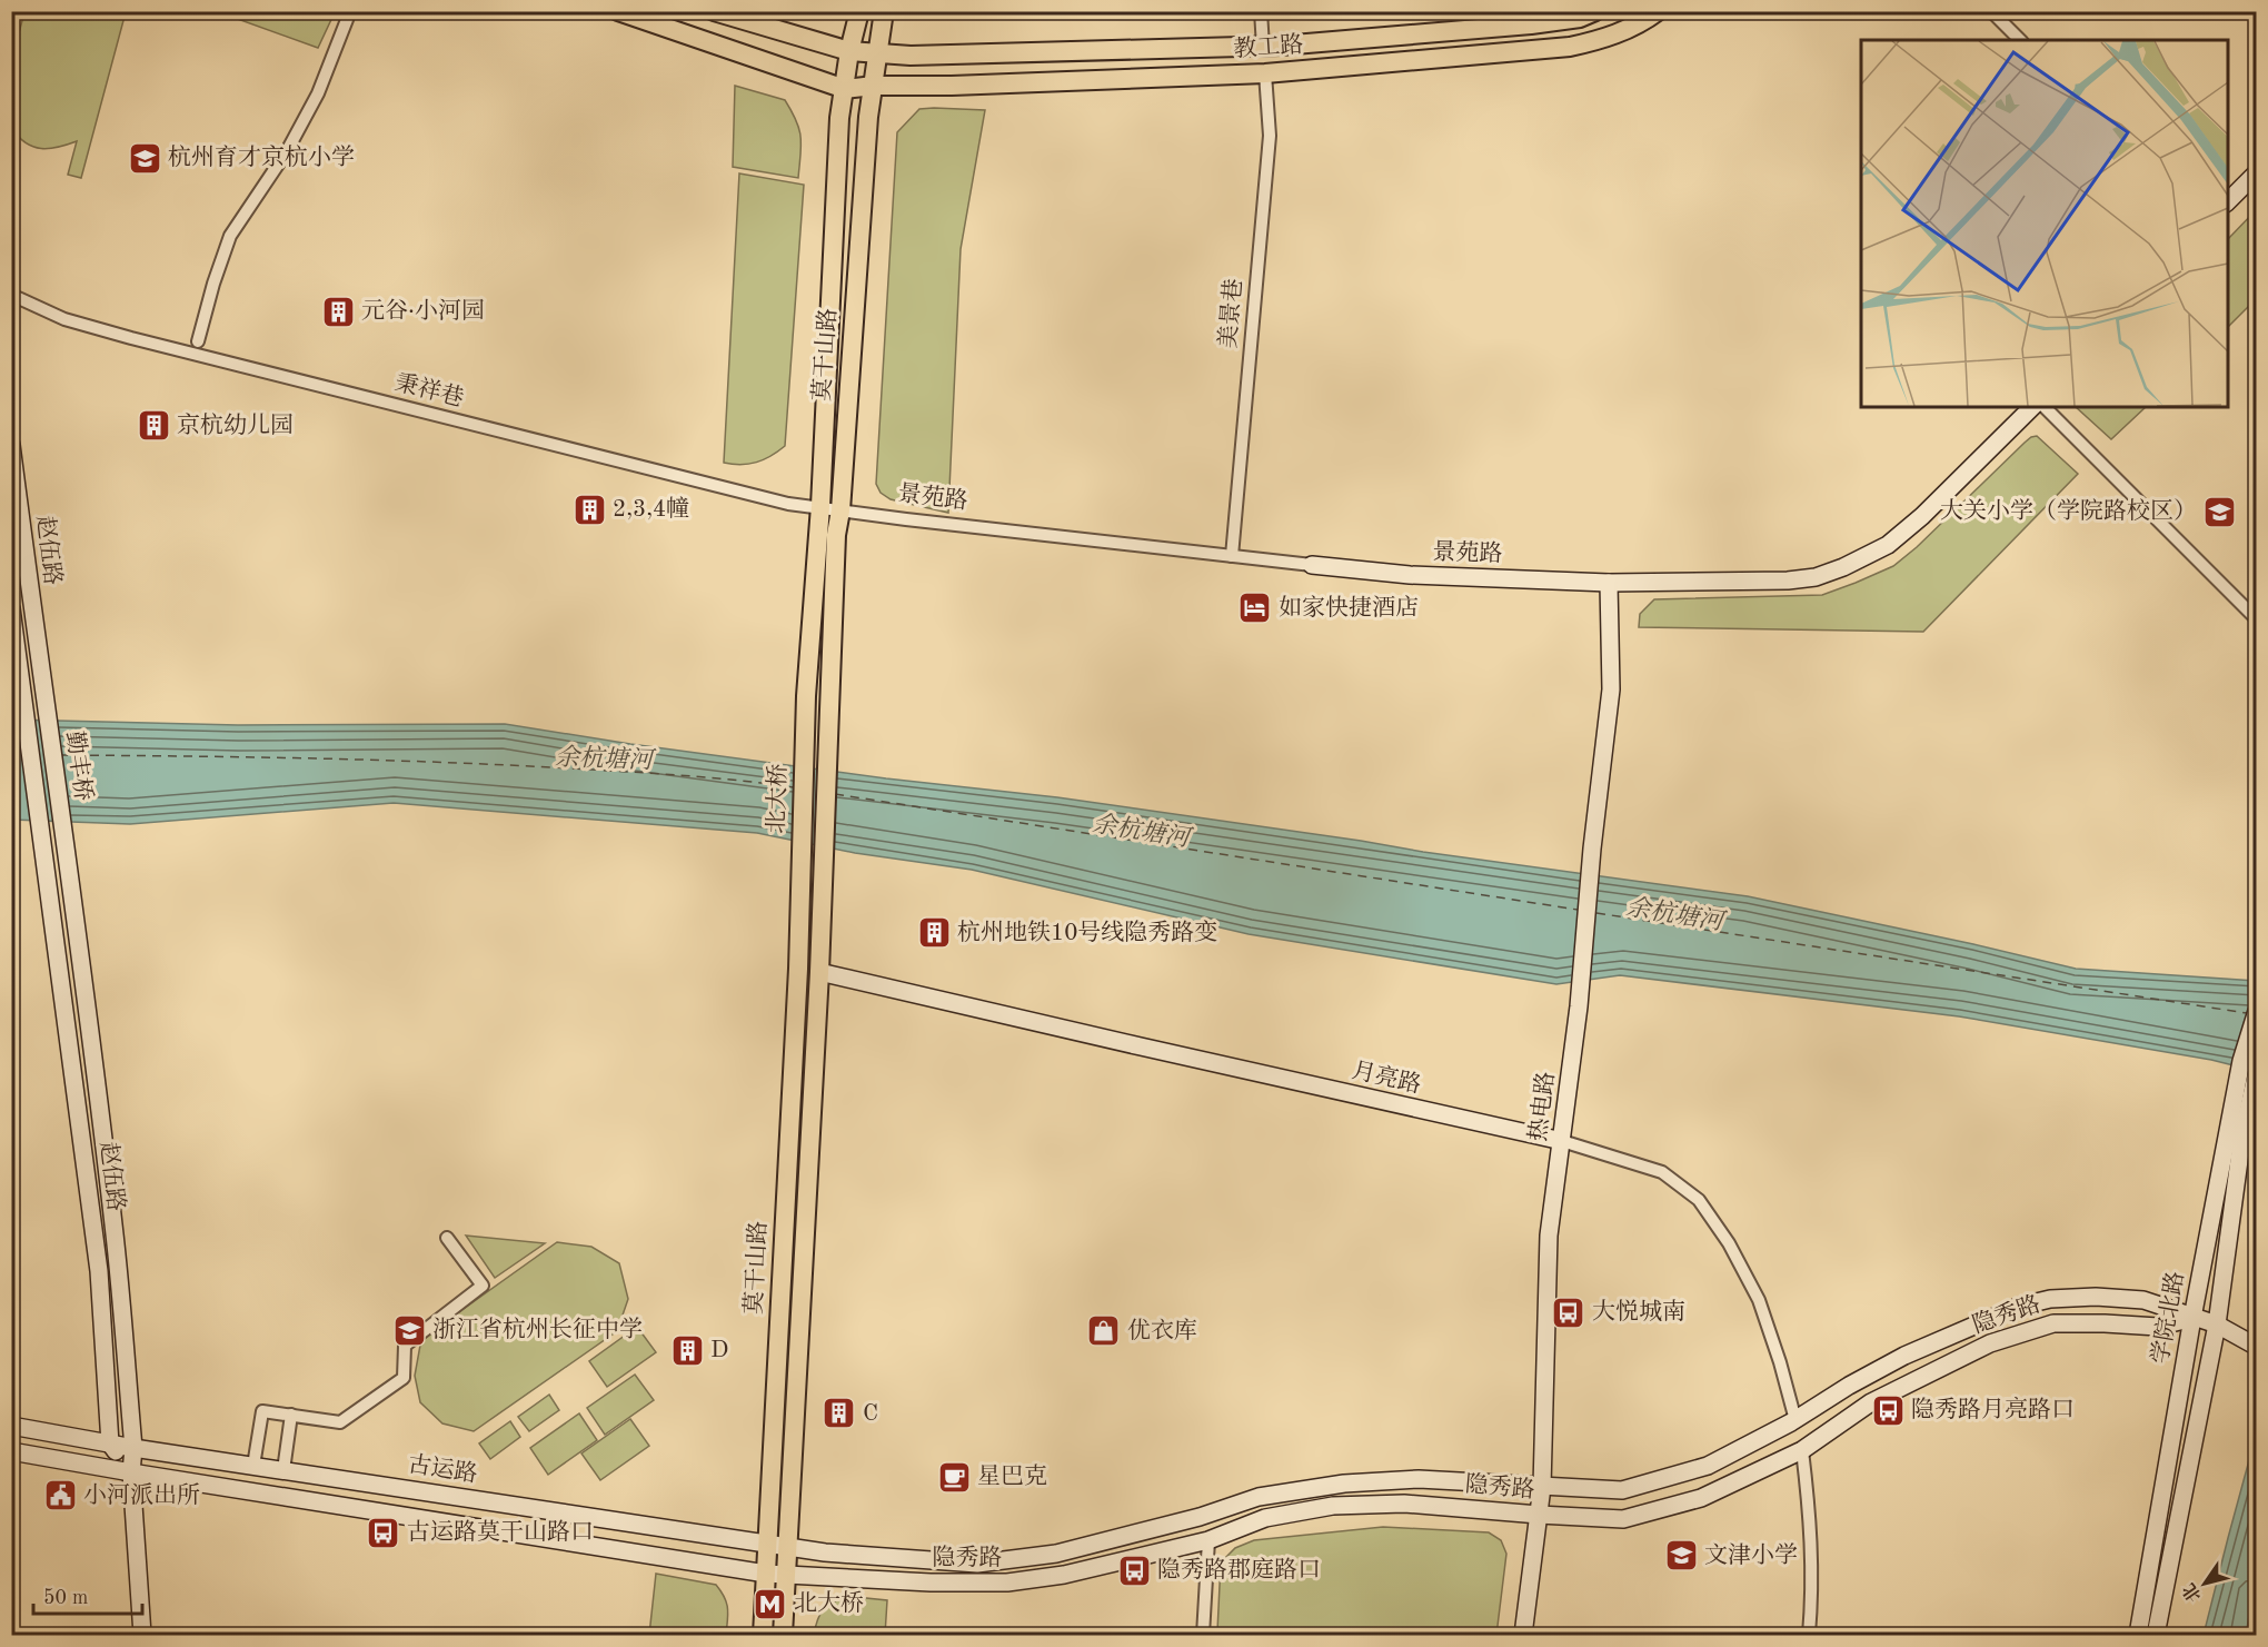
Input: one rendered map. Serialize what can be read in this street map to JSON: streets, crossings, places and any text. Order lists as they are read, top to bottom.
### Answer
{
  "streets": {
    "main road": [
      "教工路",
      "莫干山路",
      "景苑路",
      "赵伍路",
      "勤丰桥",
      "北大桥",
      "月亮路",
      "热电路",
      "隐秀路",
      "学院北路",
      "古运路"
    ],
    "street": ["美景巷", "秉祥巷"]
  },
  "crossings": [
    ["教工路", "美景巷"],
    ["教工路", "莫干山路"],
    ["美景巷", "景苑路"],
    ["莫干山路", "秉祥巷"],
    ["莫干山路", "景苑路"],
    ["莫干山路", "北大桥"],
    ["莫干山路", "月亮路"],
    ["莫干山路", "隐秀路"],
    ["莫干山路", "古运路"],
    ["秉祥巷", "景苑路"],
    ["景苑路", "热电路"],
    ["赵伍路", "勤丰桥"],
    ["赵伍路", "古运路"],
    ["月亮路", "热电路"],
    ["月亮路", "隐秀路"],
    ["热电路", "隐秀路"],
    ["隐秀路", "学院北路"],
    ["隐秀路", "古运路"]
  ],
  "water": ["余杭塘河"],
  "places": {
    "school or university": [
      "杭州育才京杭小学",
      "大关小学（学院路校区）",
      "浙江省杭州长征中学",
      "文津小学"
    ],
    "building": [
      "元谷·小河园",
      "京杭幼儿园",
      "2,3,4幢",
      "杭州地铁10号线隐秀路变",
      "D",
      "C"
    ],
    "hotel": ["如家快捷酒店"],
    "bus stop": [
      "大悦城南",
      "隐秀路月亮路口",
      "古运路莫干山路口",
      "隐秀路郡庭路口"
    ],
    "shop": ["优衣库"],
    "cafe": ["星巴克"],
    "public building": ["小河派出所"],
    "metro station": ["北大桥"]
  },
  "scale_bar": "50 m",
  "north": "bottom left"
}
